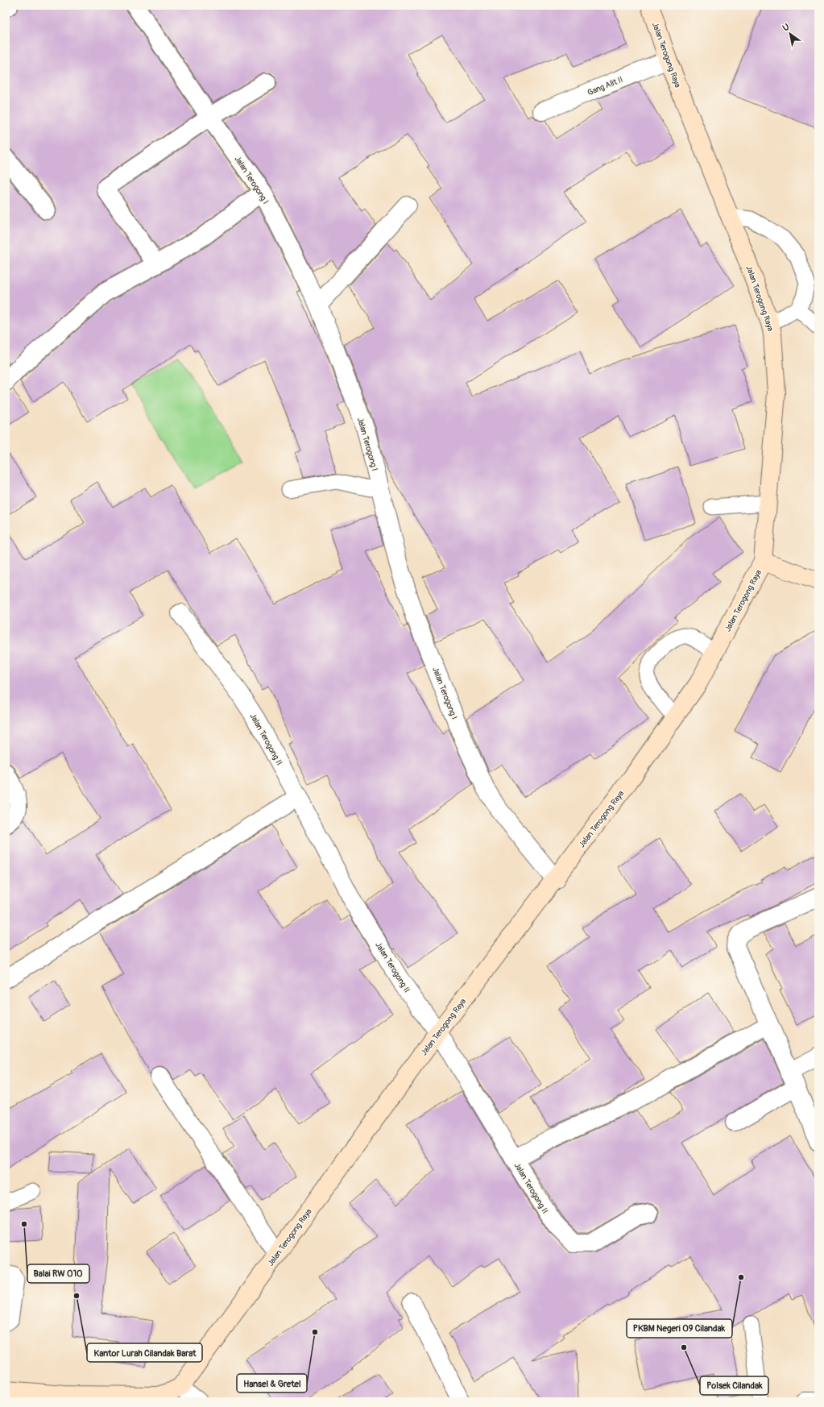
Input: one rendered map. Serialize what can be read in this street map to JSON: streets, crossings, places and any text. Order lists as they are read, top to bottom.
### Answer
{
  "streets": {
    "street": [
      "Jalan Terogong Raya",
      "Gang Alit II",
      "Jalan Terogong I",
      "Jalan Terogong II"
    ]
  },
  "crossings": [
    ["Jalan Terogong Raya", "Gang Alit II"],
    ["Jalan Terogong Raya", "Jalan Terogong I"],
    ["Jalan Terogong Raya", "Jalan Terogong II"]
  ],
  "places": [
    "Balai RW 010",
    "PKBM Negeri 09 Cilandak",
    "Kantor Lurah Cilandak Barat",
    "Hansel & Gretel",
    "Polsek Cilandak"
  ],
  "north": "top left"
}
